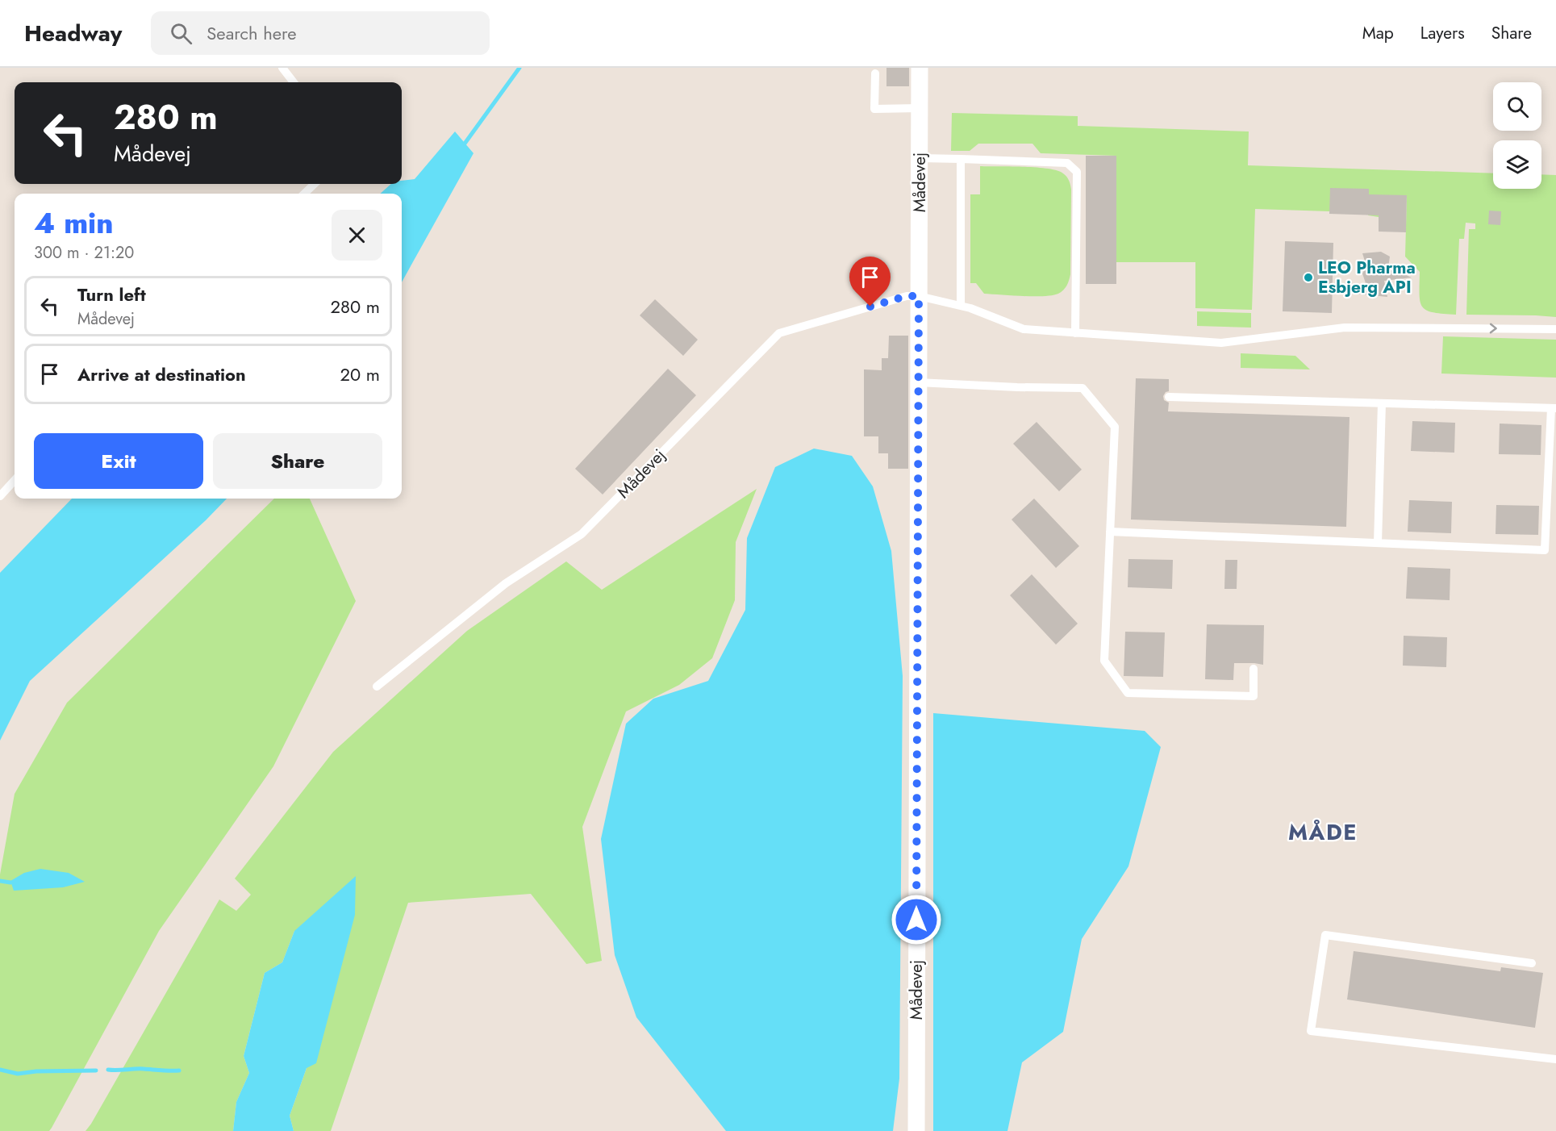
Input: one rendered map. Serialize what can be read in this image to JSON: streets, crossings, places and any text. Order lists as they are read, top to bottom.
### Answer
{
  "streets": {
    "street": ["Mådevej"]
  },
  "districts": ["MÅDE"],
  "places": ["LEO Pharma Esbjerg API"],
  "page": {
    "header": "Headway",
    "search": "Search here",
    "nav": ["Map", "Layers", "Share"],
    "turn": ["280 m", "Mådevej"],
    "heading": ["4 min", "300 m · 21:20"],
    "list": [
      {
        "name": "Turn left",
        "note": "Mådevej",
        "value": "280 m"
      },
      {
        "name": "Arrive at destination",
        "value": "20 m"
      }
    ],
    "buttons": ["Exit", "Share"]
  }
}
